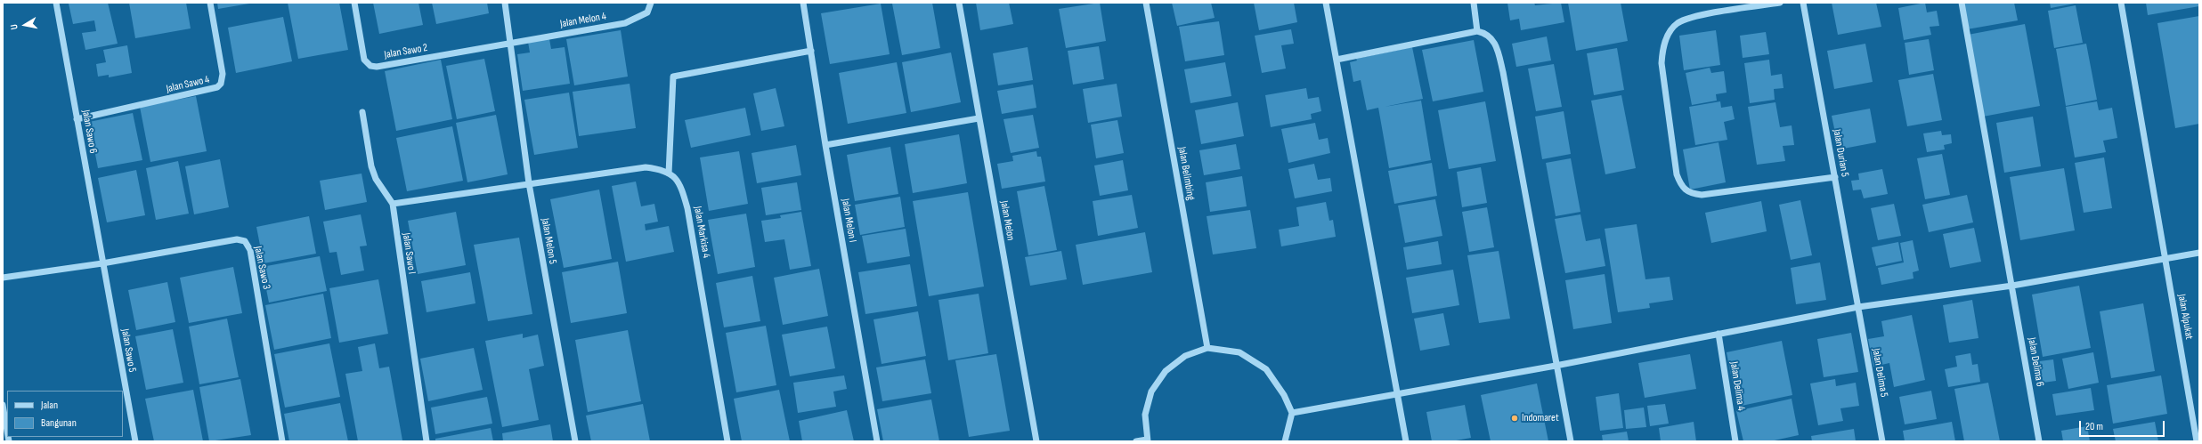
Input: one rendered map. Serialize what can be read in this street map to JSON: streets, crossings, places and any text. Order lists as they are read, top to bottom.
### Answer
{
  "streets": {
    "street": [
      "Jalan Melon 4",
      "Jalan Sawo 2",
      "Jalan Sawo 4",
      "Jalan Sawo 6",
      "Jalan Durian 5",
      "Jalan Belimbing",
      "Jalan Melon I",
      "Jalan Melon",
      "Jalan Markisa 4",
      "Jalan Melon 5",
      "Jalan Sawo I",
      "Jalan Sawo 3",
      "Jalan Alpukat",
      "Jalan Sawo 5",
      "Jalan Delima 6",
      "Jalan Delima 5",
      "Jalan Delima 4"
    ]
  },
  "crossings": [
    ["Jalan Melon 4", "Jalan Sawo 2"],
    ["Jalan Melon 4", "Jalan Melon 5"],
    ["Jalan Sawo 2", "Jalan Melon 5"],
    ["Jalan Sawo 4", "Jalan Sawo 6"],
    ["Jalan Sawo 6", "Jalan Sawo 3"],
    ["Jalan Sawo 6", "Jalan Sawo 5"],
    ["Jalan Durian 5", "Jalan Delima 5"],
    ["Jalan Sawo 3", "Jalan Sawo 5"]
  ],
  "places": ["Indomaret"],
  "legend": ["Jalan", "Bangunan"],
  "scale_bar": "20 m",
  "north": "left"
}
